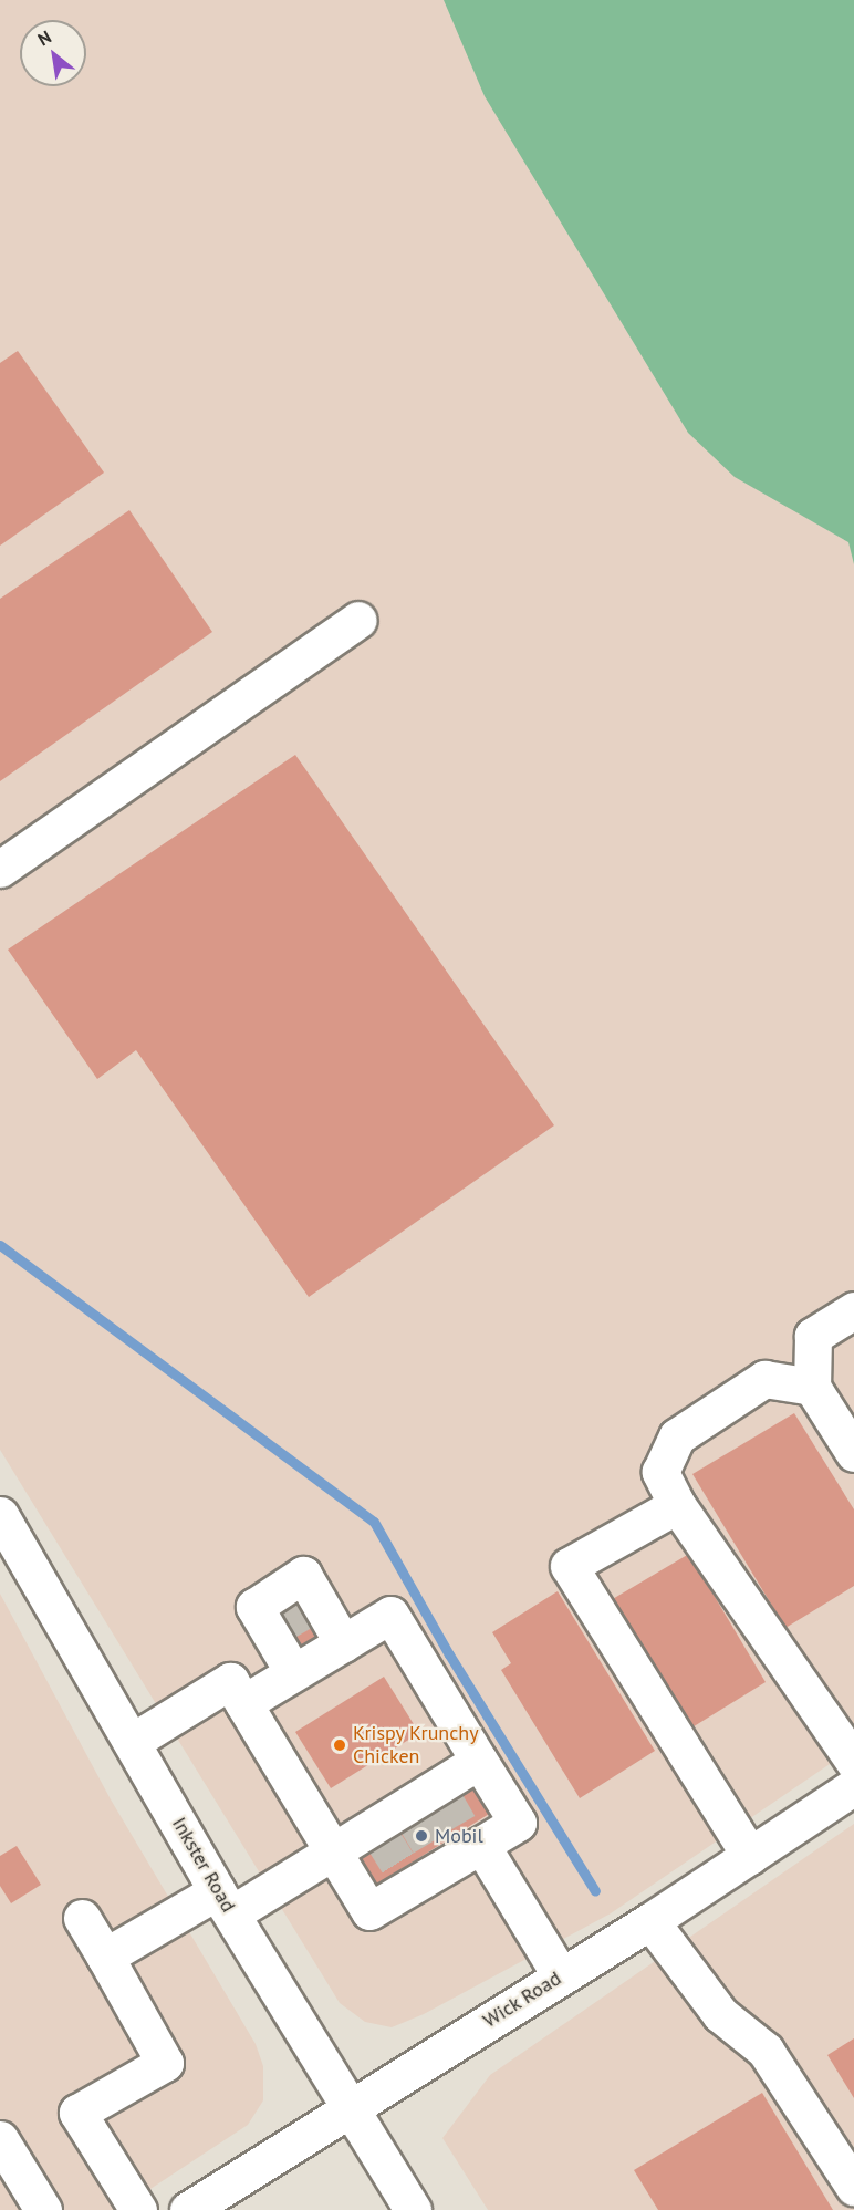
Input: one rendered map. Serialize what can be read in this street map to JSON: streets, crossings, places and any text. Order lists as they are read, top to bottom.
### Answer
{
  "streets": {
    "street": ["Inkster Road", "Wick Road"]
  },
  "crossings": [
    ["Inkster Road", "Wick Road"]
  ],
  "places": ["Krispy Krunchy Chicken", "Mobil"],
  "north": "top left"
}
